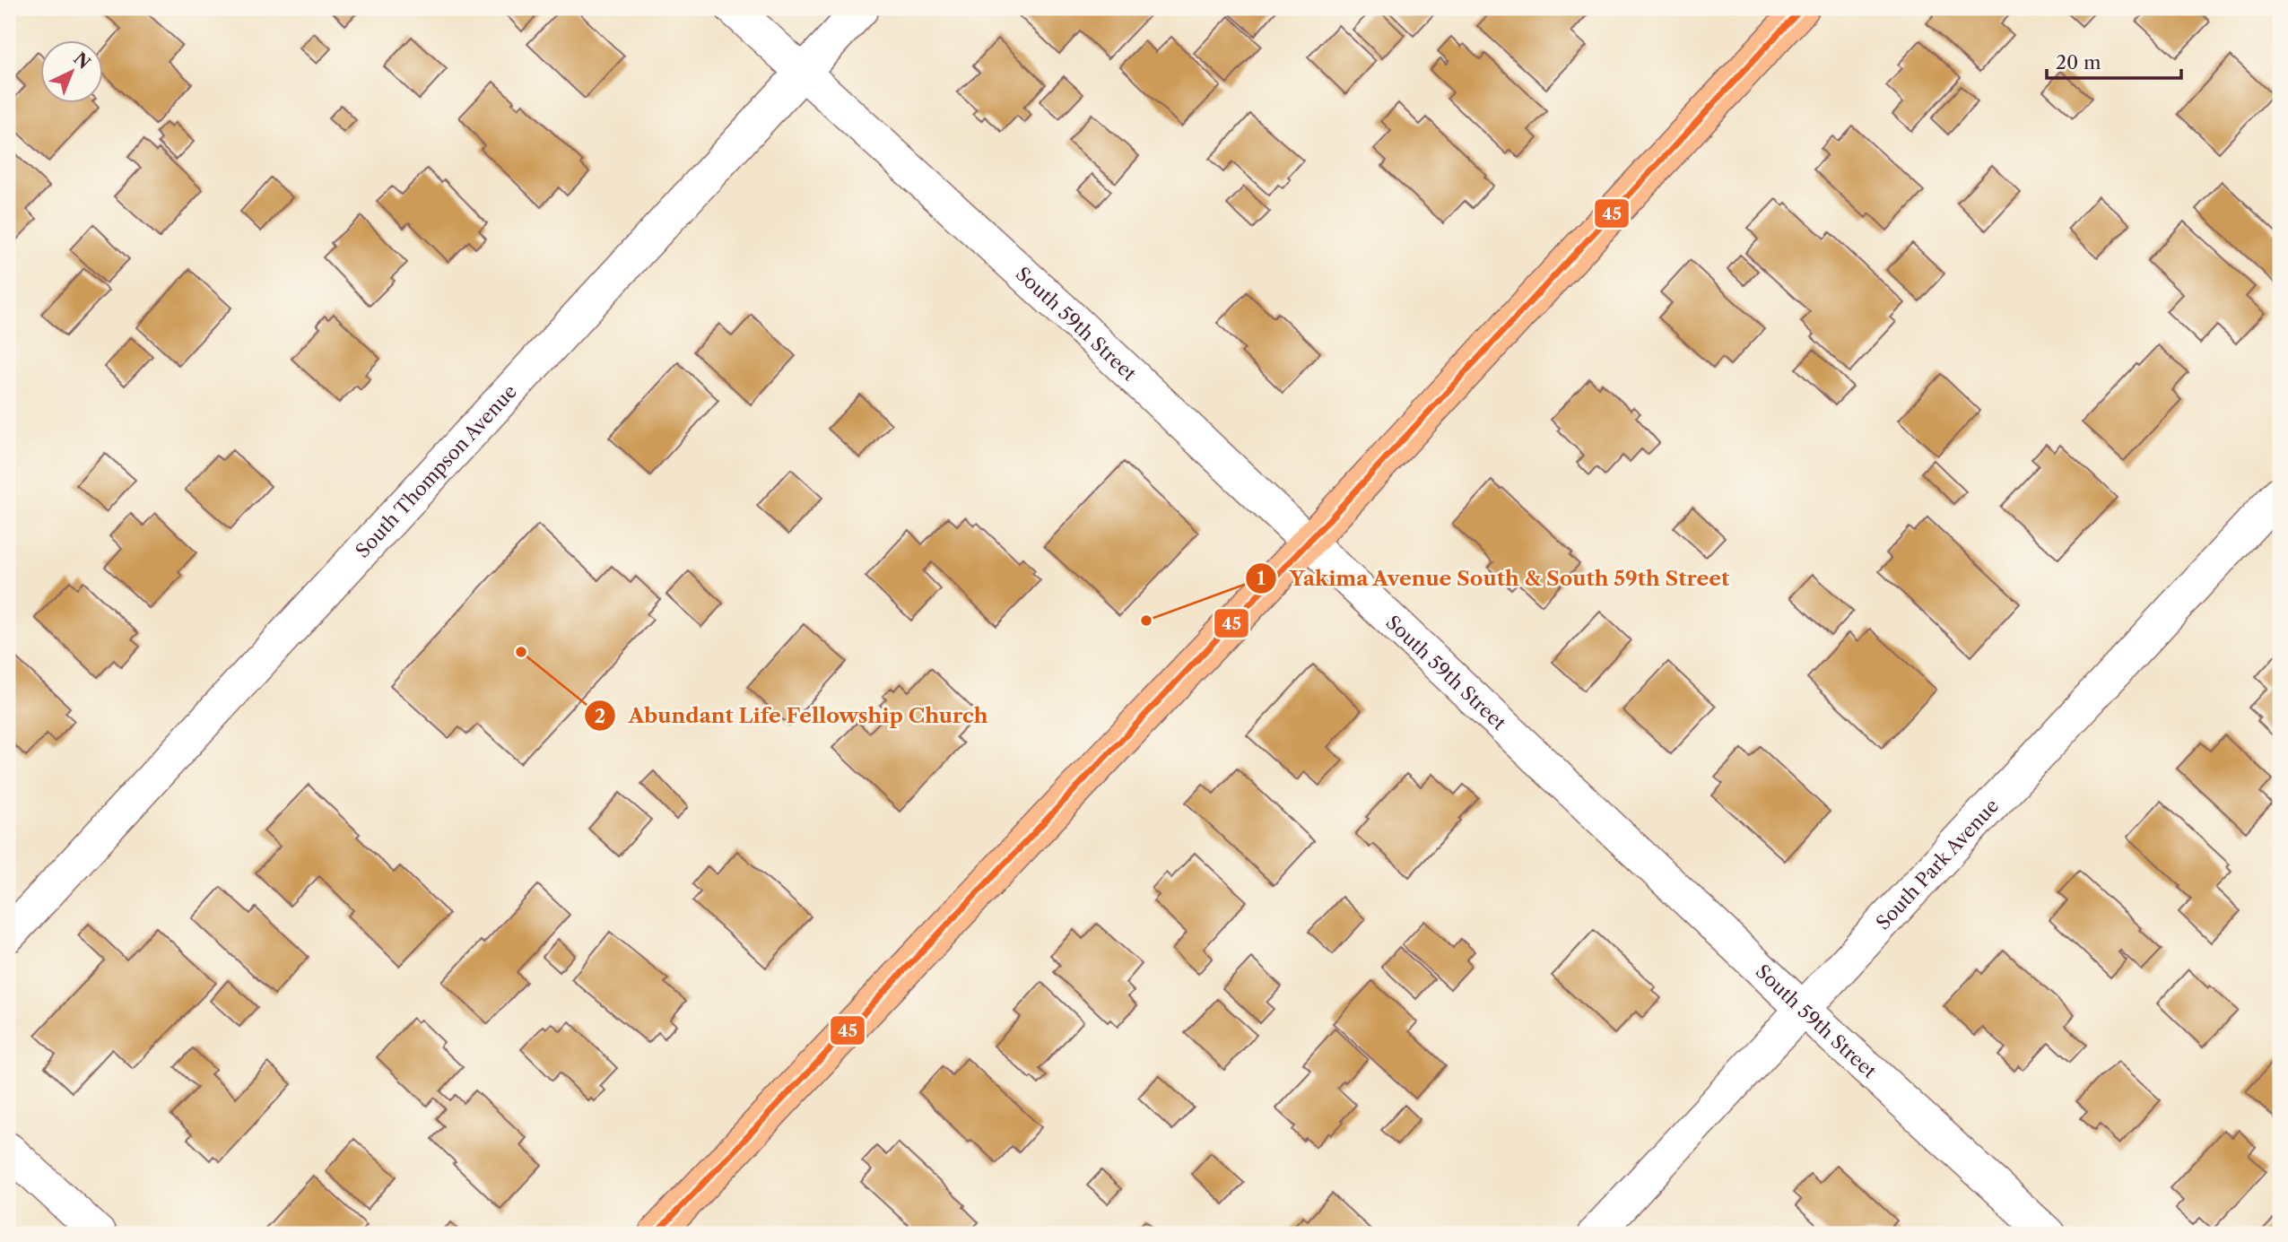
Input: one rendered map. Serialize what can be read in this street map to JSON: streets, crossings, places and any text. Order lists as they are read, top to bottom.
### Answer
{
  "streets": {
    "street": ["South 59th Street", "South Thompson Avenue", "South Park Avenue"]
  },
  "crossings": [
    ["South 59th Street", "South Thompson Avenue"],
    ["South 59th Street", "South Park Avenue"]
  ],
  "places": ["Yakima Avenue South & South 59th Street", "Abundant Life Fellowship Church"],
  "lines": ["transit line 45"],
  "scale_bar": "20 m",
  "north": "top right"
}
